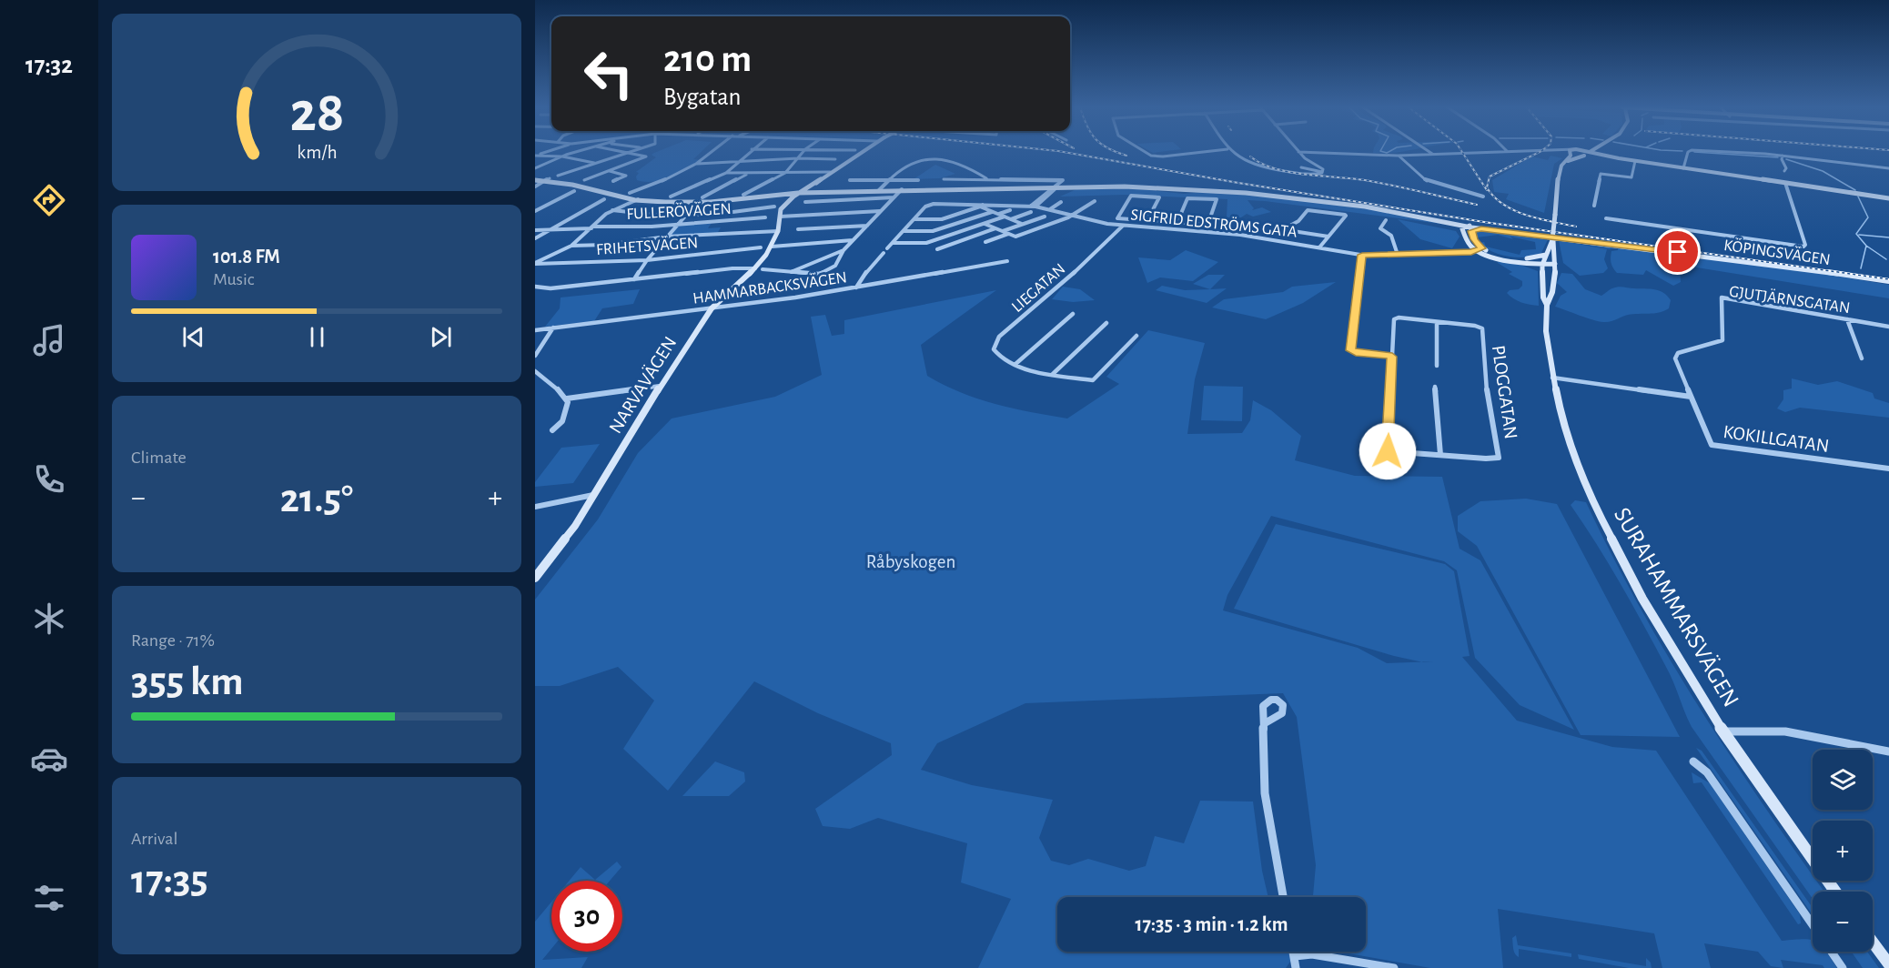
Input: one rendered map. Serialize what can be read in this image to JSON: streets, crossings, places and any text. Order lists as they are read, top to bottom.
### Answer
{
  "streets": {
    "main road": ["KÖPINGSVÄGEN", "NARVAVÄGEN", "SURAHAMMARSVÄGEN"],
    "street": [
      "FULLERÖVÄGEN",
      "SIGFRID EDSTRÖMS GATA",
      "FRIHETSVÄGEN",
      "HAMMARBACKSVÄGEN",
      "LIEGATAN",
      "GJUTJÄRNSGATAN",
      "PLOGGATAN",
      "KOKILLGATAN"
    ]
  },
  "crossings": [
    ["SIGFRID EDSTRÖMS GATA", "LIEGATAN"],
    ["KÖPINGSVÄGEN", "SURAHAMMARSVÄGEN"],
    ["HAMMARBACKSVÄGEN", "NARVAVÄGEN"],
    ["GJUTJÄRNSGATAN", "KOKILLGATAN"]
  ],
  "parks": ["Råbyskogen"],
  "page": {
    "tabs": "17:32",
    "turn": ["210 m", "Bygatan"],
    "song": ["101.8 FM", "Music"],
    "tile": [
      "Climate",
      ["Range · 71%", "355 km"],
      ["Arrival", "17:35"]
    ],
    "heat": ["−", "21.5°", "+"],
    "map_buttons": ["+", "−"],
    "limit": "30",
    "trip": "17:35 · 3 min · 1.2 km",
    "gauge": ["28", "km/h"]
  }
}
